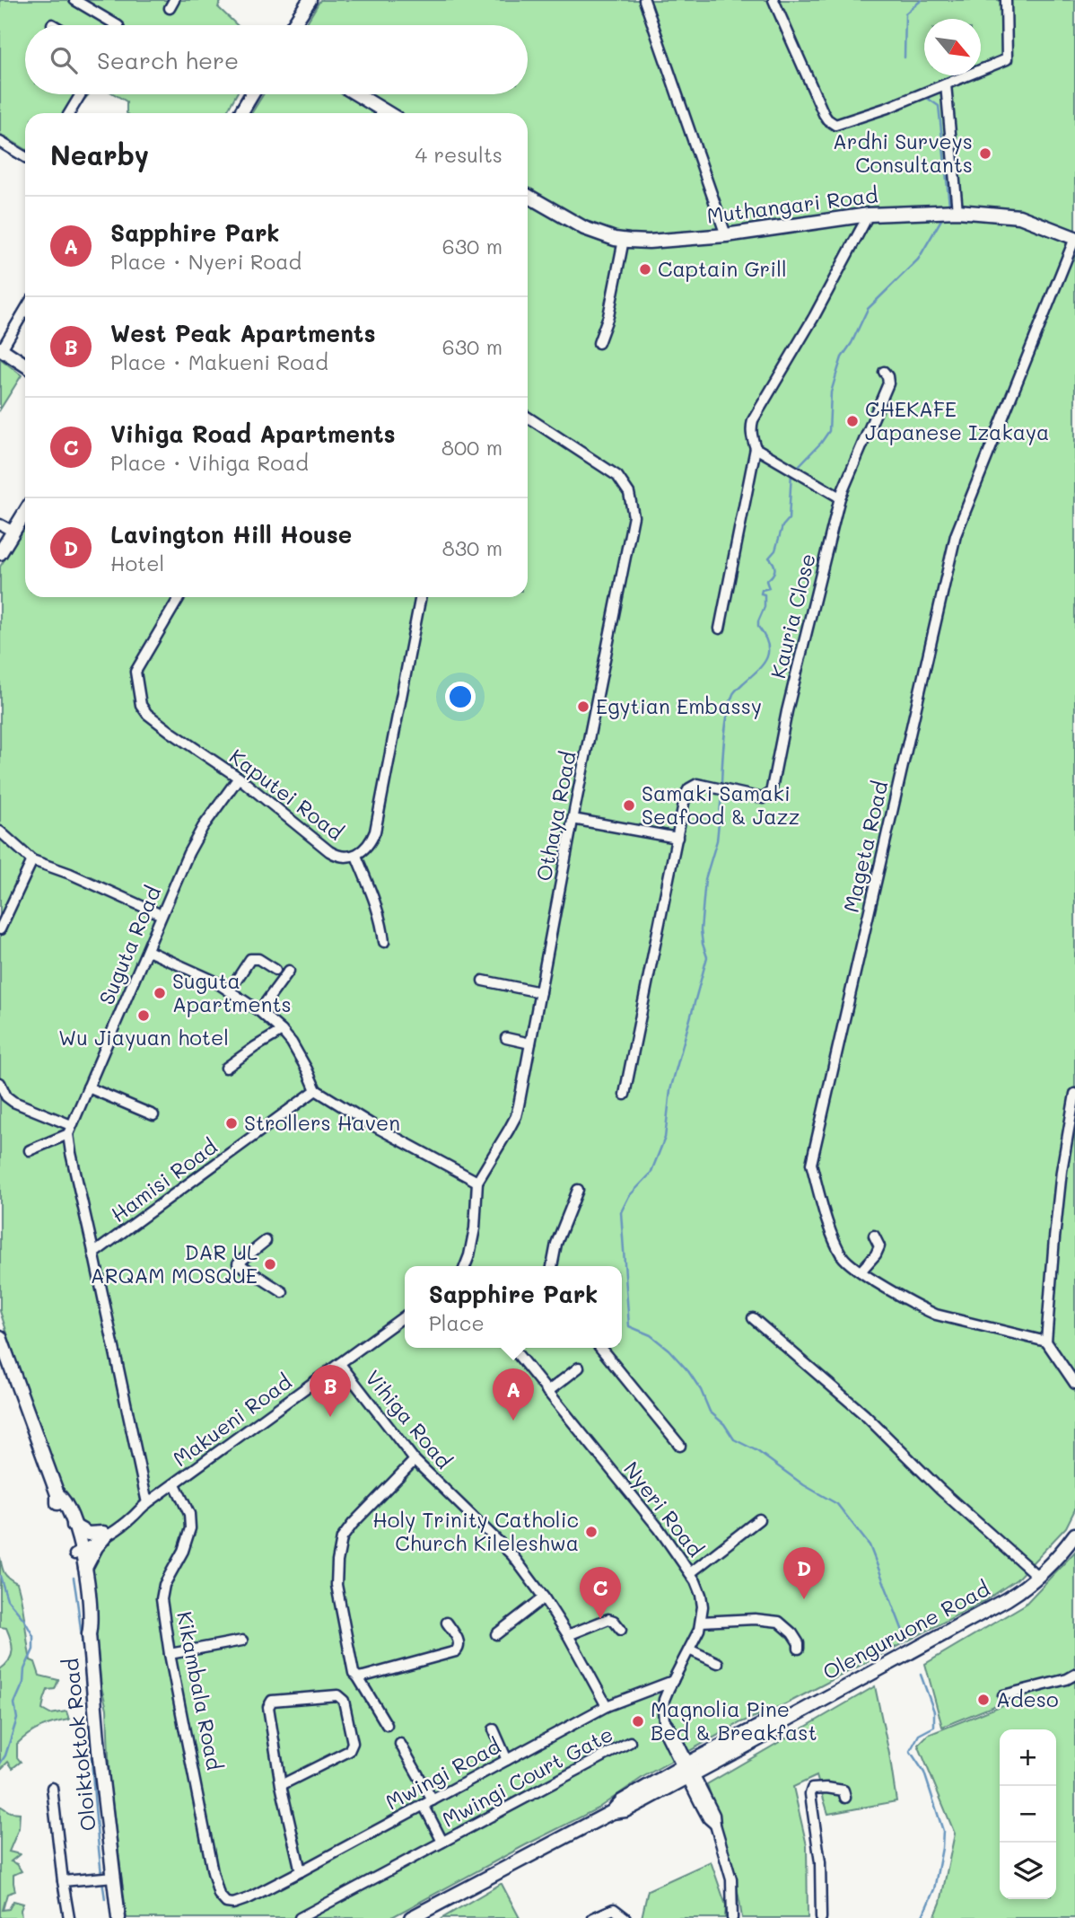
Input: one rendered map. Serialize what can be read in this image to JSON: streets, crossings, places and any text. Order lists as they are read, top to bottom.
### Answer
{
  "streets": {
    "street": [
      "Muthangari Road",
      "Kauria Close",
      "Kaputei Road",
      "Othaya Road",
      "Mageta Road",
      "Suguta Road",
      "Hamisi Road",
      "Vihiga Road",
      "Makueni Road",
      "Nyeri Road",
      "Olenguruone Road",
      "Kikambala Road",
      "Oloiktoktok Road",
      "Mwingi Road",
      "Mwingi Court Gate"
    ]
  },
  "crossings": [
    ["Muthangari Road", "Mageta Road"],
    ["Kaputei Road", "Suguta Road"],
    ["Vihiga Road", "Makueni Road"],
    ["Vihiga Road", "Mwingi Road"],
    ["Makueni Road", "Kikambala Road"],
    ["Makueni Road", "Oloiktoktok Road"],
    ["Nyeri Road", "Olenguruone Road"],
    ["Nyeri Road", "Mwingi Road"],
    ["Kikambala Road", "Mwingi Road"],
    ["Mwingi Road", "Mwingi Court Gate"]
  ],
  "places": [
    "Ardhi Surveys Consultants",
    "Captain Grill",
    "CHEKAFE Japanese Izakaya",
    "Egytian Embassy",
    "Samaki Samaki Seafood & Jazz",
    "Suguta Apartments",
    "Wu Jiayuan hotel",
    "Strollers Haven",
    "DAR UL ARQAM MOSQUE",
    "Holy Trinity Catholic Church Kileleshwa",
    "Adeso",
    "Magnolia Pine Bed & Breakfast"
  ],
  "north": "bottom right",
  "page": {
    "search": "Search here",
    "heading": ["Nearby", "4 results"],
    "list": [
      {
        "mark": "A",
        "name": "Sapphire Park",
        "note": "Place · Nyeri Road",
        "value": "630 m"
      },
      {
        "mark": "B",
        "name": "West Peak Apartments",
        "note": "Place · Makueni Road",
        "value": "630 m"
      },
      {
        "mark": "C",
        "name": "Vihiga Road Apartments",
        "note": "Place · Vihiga Road",
        "value": "800 m"
      },
      {
        "mark": "D",
        "name": "Lavington Hill House",
        "note": "Hotel",
        "value": "830 m"
      }
    ],
    "popup": ["Sapphire Park", "Place"],
    "pins": [
      "B",
      "A",
      "D",
      "C"
    ],
    "map_buttons": ["+", "−"]
  }
}
